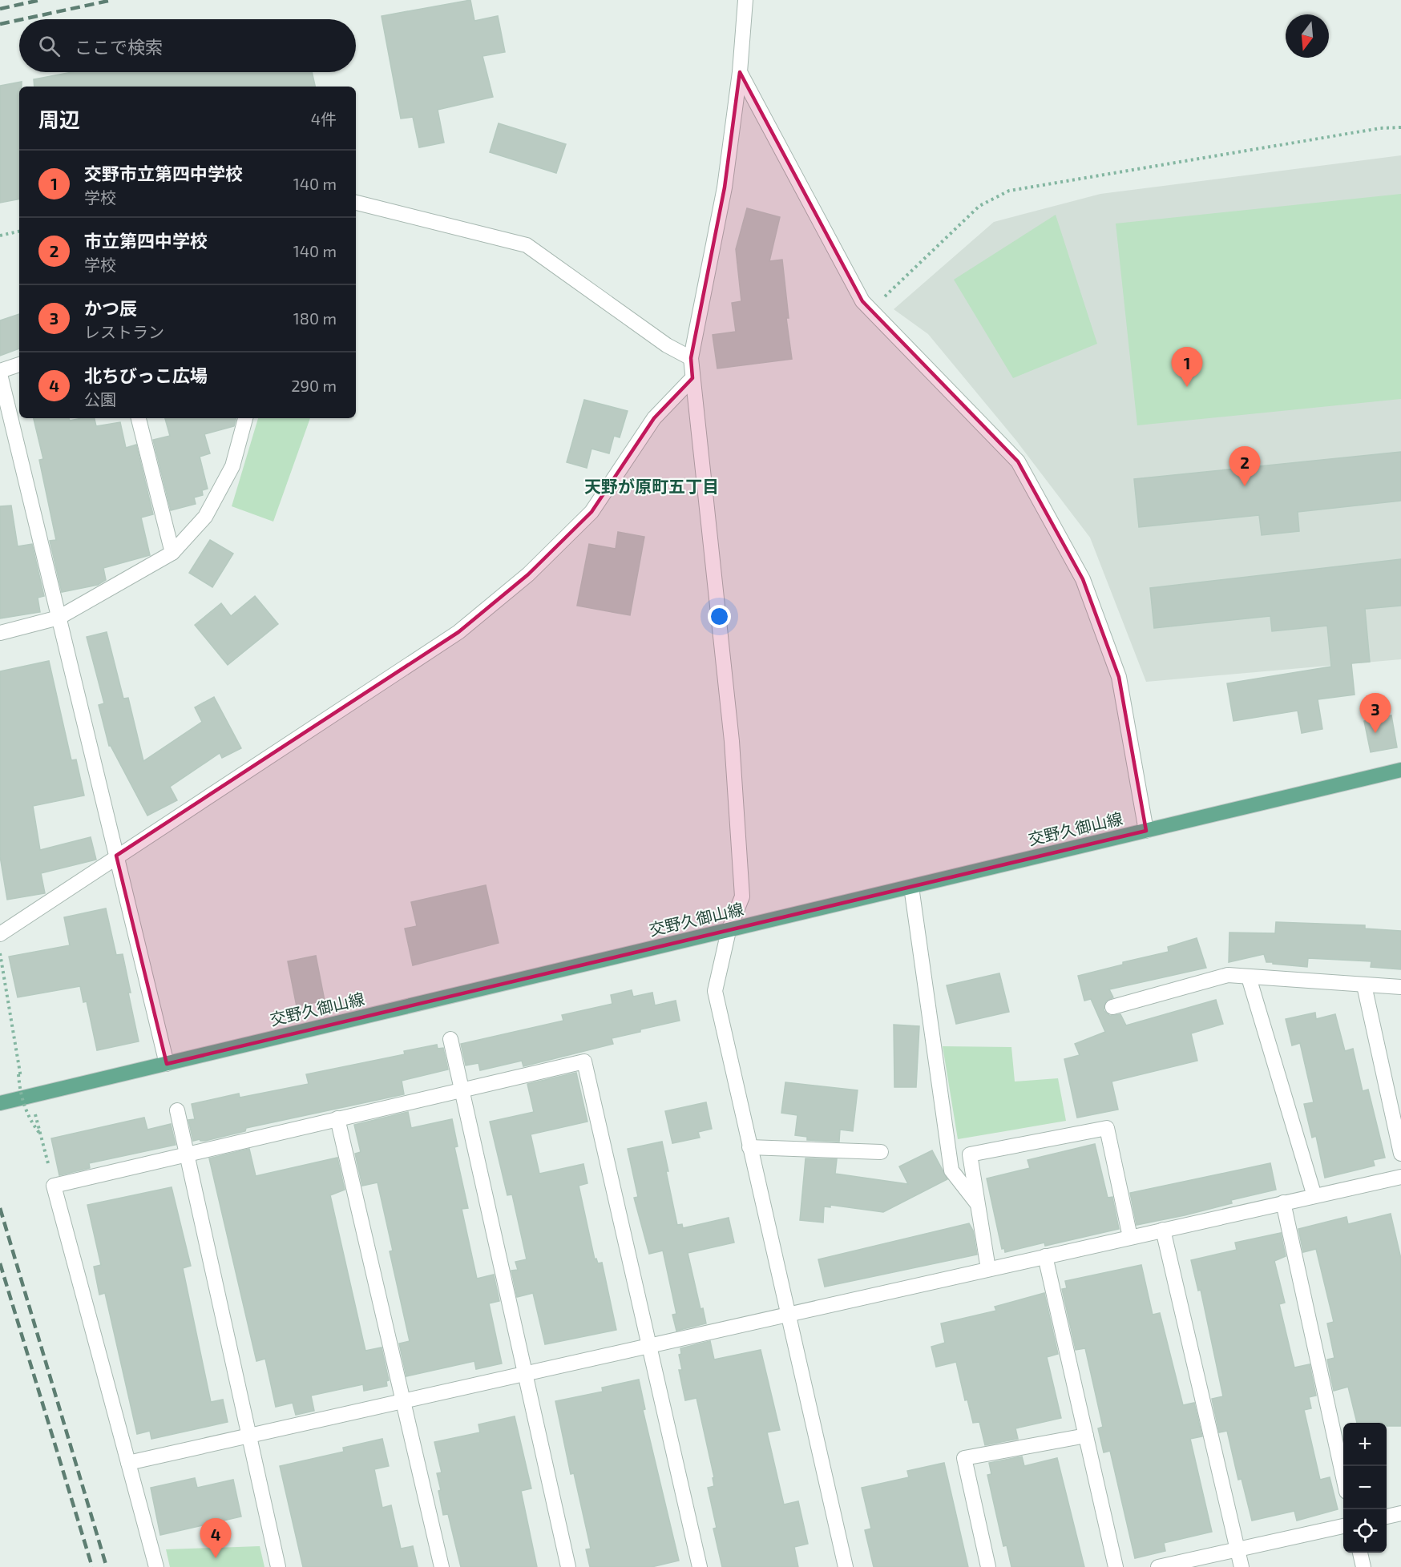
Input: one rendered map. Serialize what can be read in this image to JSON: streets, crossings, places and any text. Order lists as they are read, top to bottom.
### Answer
{
  "streets": {
    "main road": ["交野久御山線"]
  },
  "districts": ["天野が原町五丁目"],
  "north": "bottom",
  "page": {
    "search": "ここで検索",
    "heading": ["周辺", "4件"],
    "list": [
      {
        "mark": "1",
        "name": "交野市立第四中学校",
        "note": "学校",
        "value": "140 m"
      },
      {
        "mark": "2",
        "name": "市立第四中学校",
        "note": "学校",
        "value": "140 m"
      },
      {
        "mark": "3",
        "name": "かつ辰",
        "note": "レストラン",
        "value": "180 m"
      },
      {
        "mark": "4",
        "name": "北ちびっこ広場",
        "note": "公園",
        "value": "290 m"
      }
    ],
    "pins": [
      "1",
      "2",
      "3",
      "4"
    ],
    "map_buttons": ["+", "−"]
  }
}
